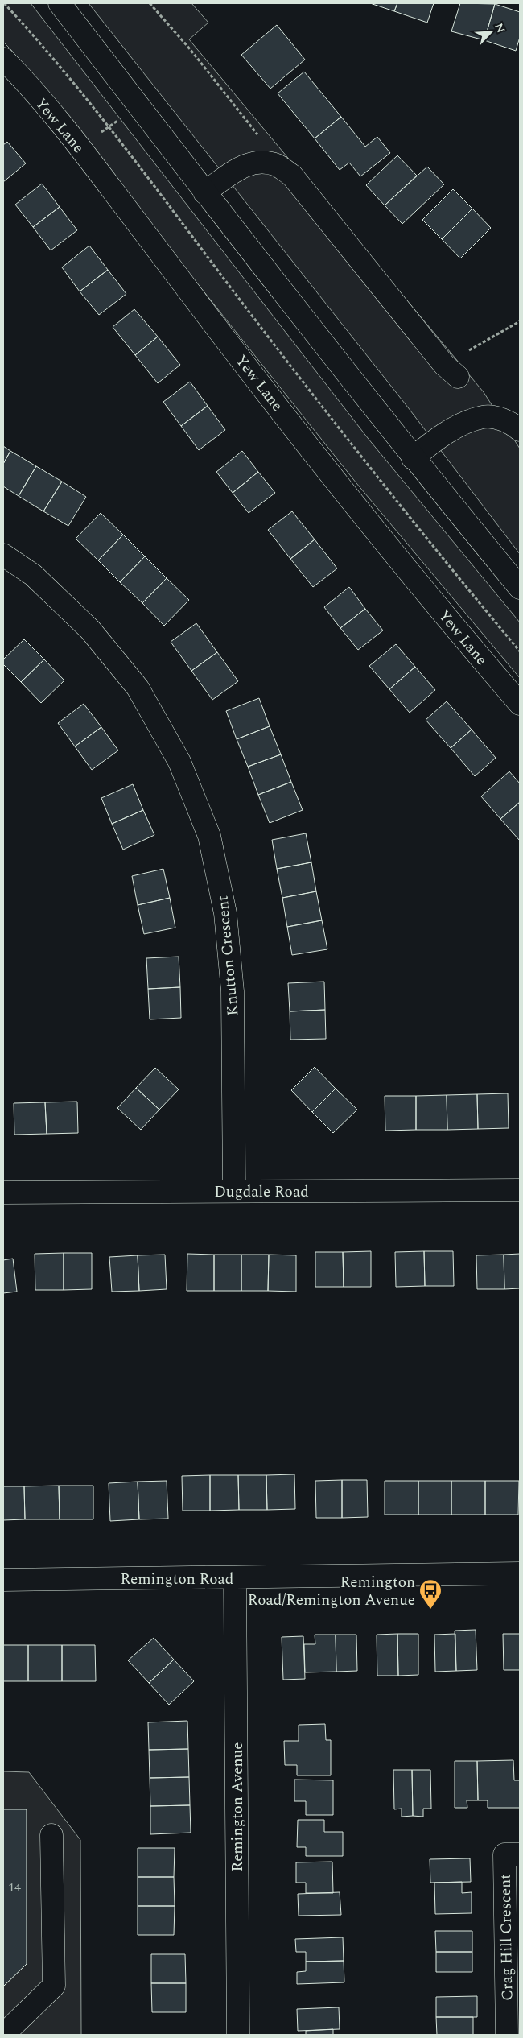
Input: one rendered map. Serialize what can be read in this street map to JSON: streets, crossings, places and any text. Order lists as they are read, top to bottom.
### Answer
{
  "streets": {
    "street": [
      "Yew Lane",
      "Knutton Crescent",
      "Dugdale Road",
      "Remington Road",
      "Remington Avenue",
      "Crag Hill Crescent"
    ]
  },
  "crossings": [
    ["Knutton Crescent", "Dugdale Road"],
    ["Remington Road", "Remington Avenue"]
  ],
  "places": {
    "bus stop": ["Remington Road/Remington Avenue"]
  },
  "house_numbers": ["14"],
  "north": "top right"
}
